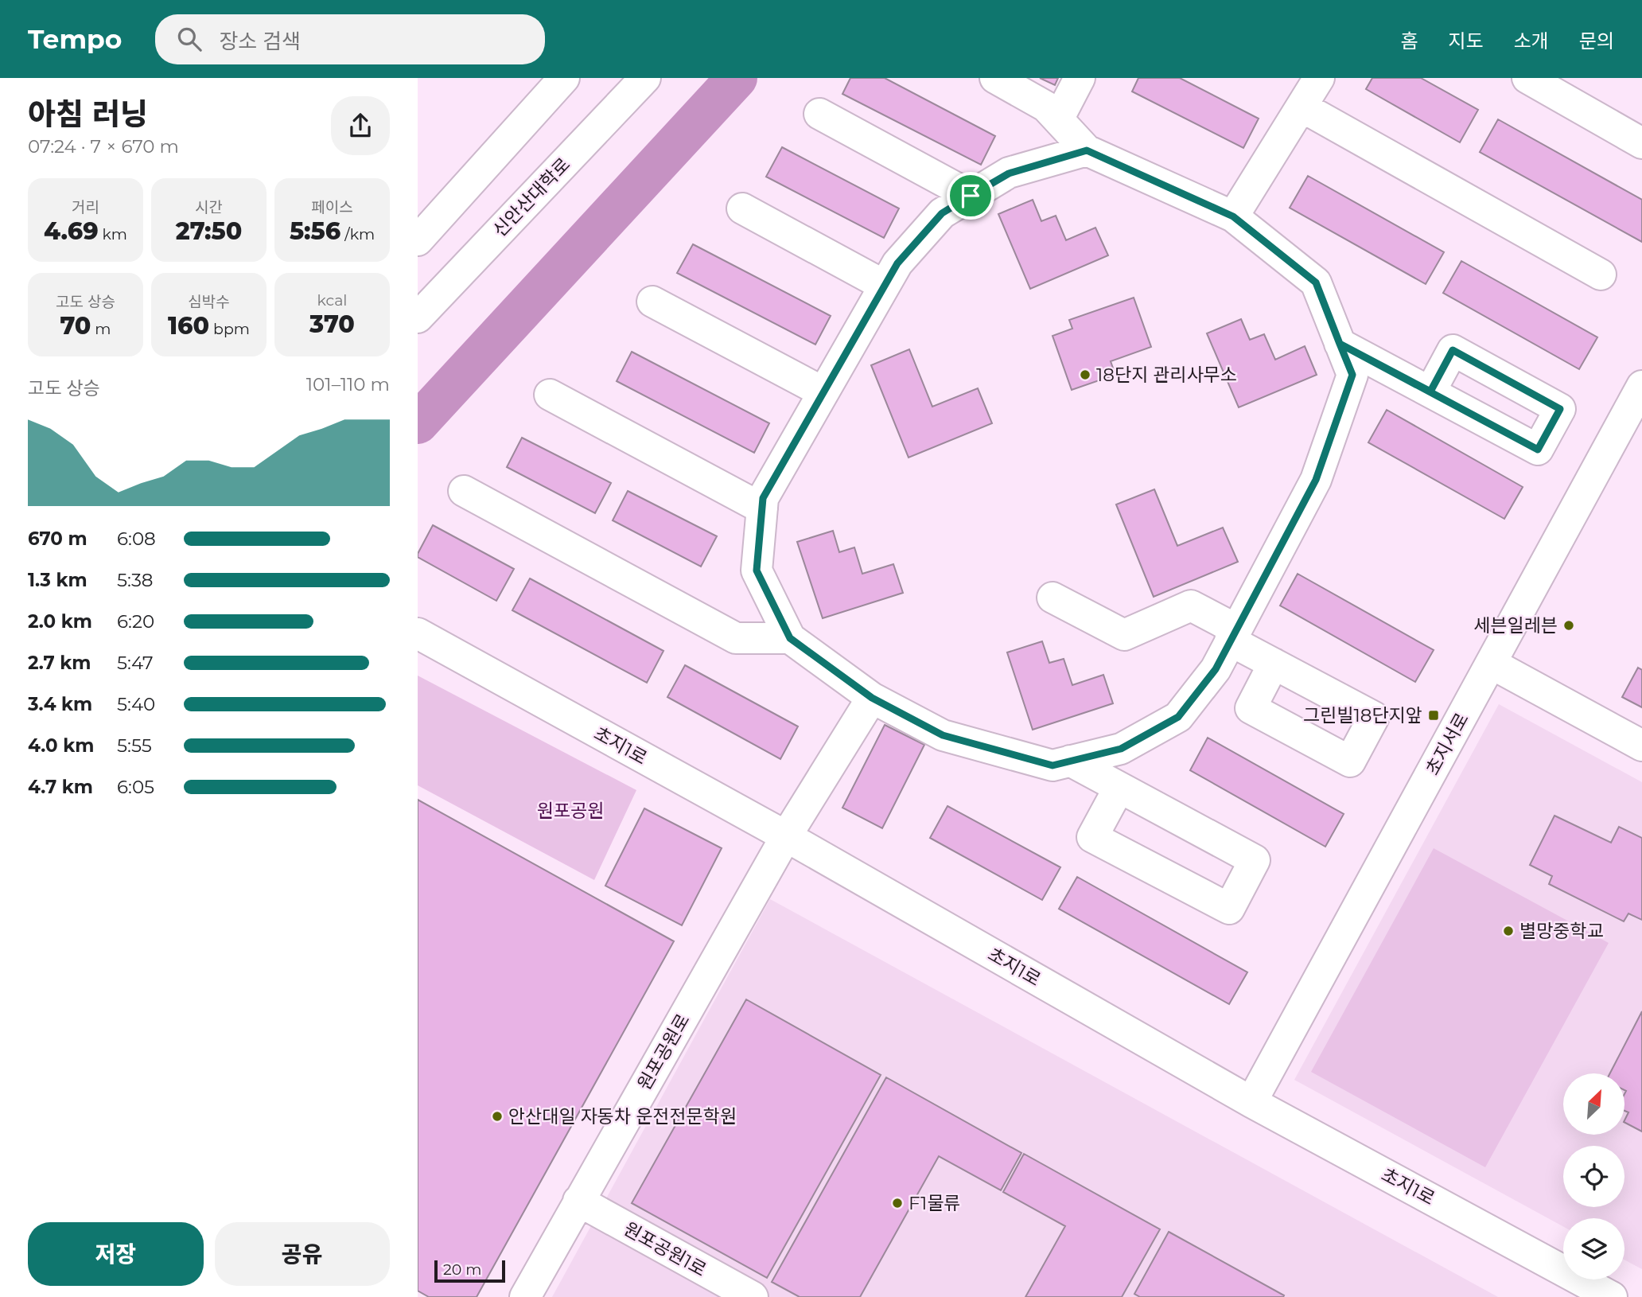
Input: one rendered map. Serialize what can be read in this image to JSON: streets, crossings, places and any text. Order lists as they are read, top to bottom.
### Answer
{
  "streets": {
    "street": [
      "신안산대학로",
      "초지서로",
      "초지1로",
      "원포공원로",
      "원포공원1로"
    ]
  },
  "crossings": [
    ["초지서로", "초지1로"],
    ["초지1로", "원포공원로"],
    ["원포공원로", "원포공원1로"]
  ],
  "parks": ["원포공원"],
  "places": {
    "other": [
      "18단지 관리사무소",
      "세븐일레븐",
      "별망중학교",
      "안산대일 자동차 운전전문학원",
      "F1물류"
    ],
    "transit": ["그린빌18단지앞"]
  },
  "scale_bar": "20 m",
  "north": "top right",
  "page": {
    "header": "Tempo",
    "search": "장소 검색",
    "nav": [
      "홈",
      "지도",
      "소개",
      "문의"
    ],
    "heading": ["아침 러닝", "07:24 · 7 × 670 m"],
    "stats": [
      ["거리", "4.69 km"],
      ["시간", "27:50"],
      ["페이스", "5:56 /km"],
      ["고도 상승", "70 m"],
      ["심박수", "160 bpm"],
      ["kcal", "370"]
    ],
    "chart": ["고도 상승", "101–110 m"],
    "list": [
      {
        "name": "670 m",
        "note": "6:08"
      },
      {
        "name": "1.3 km",
        "note": "5:38"
      },
      {
        "name": "2.0 km",
        "note": "6:20"
      },
      {
        "name": "2.7 km",
        "note": "5:47"
      },
      {
        "name": "3.4 km",
        "note": "5:40"
      },
      {
        "name": "4.0 km",
        "note": "5:55"
      },
      {
        "name": "4.7 km",
        "note": "6:05"
      }
    ],
    "buttons": ["저장", "공유"],
    "scale": "20 m"
  }
}
